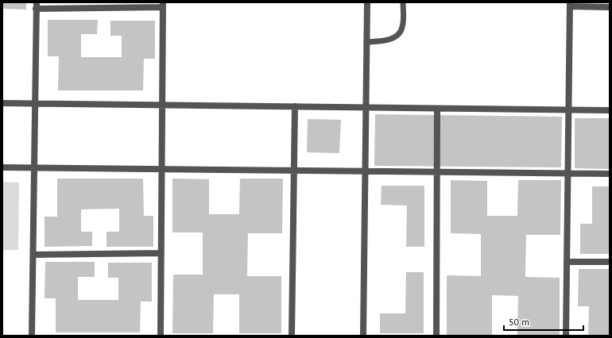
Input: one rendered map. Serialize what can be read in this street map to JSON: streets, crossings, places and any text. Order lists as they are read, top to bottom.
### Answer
{
  "scale_bar": "50 m"
}
